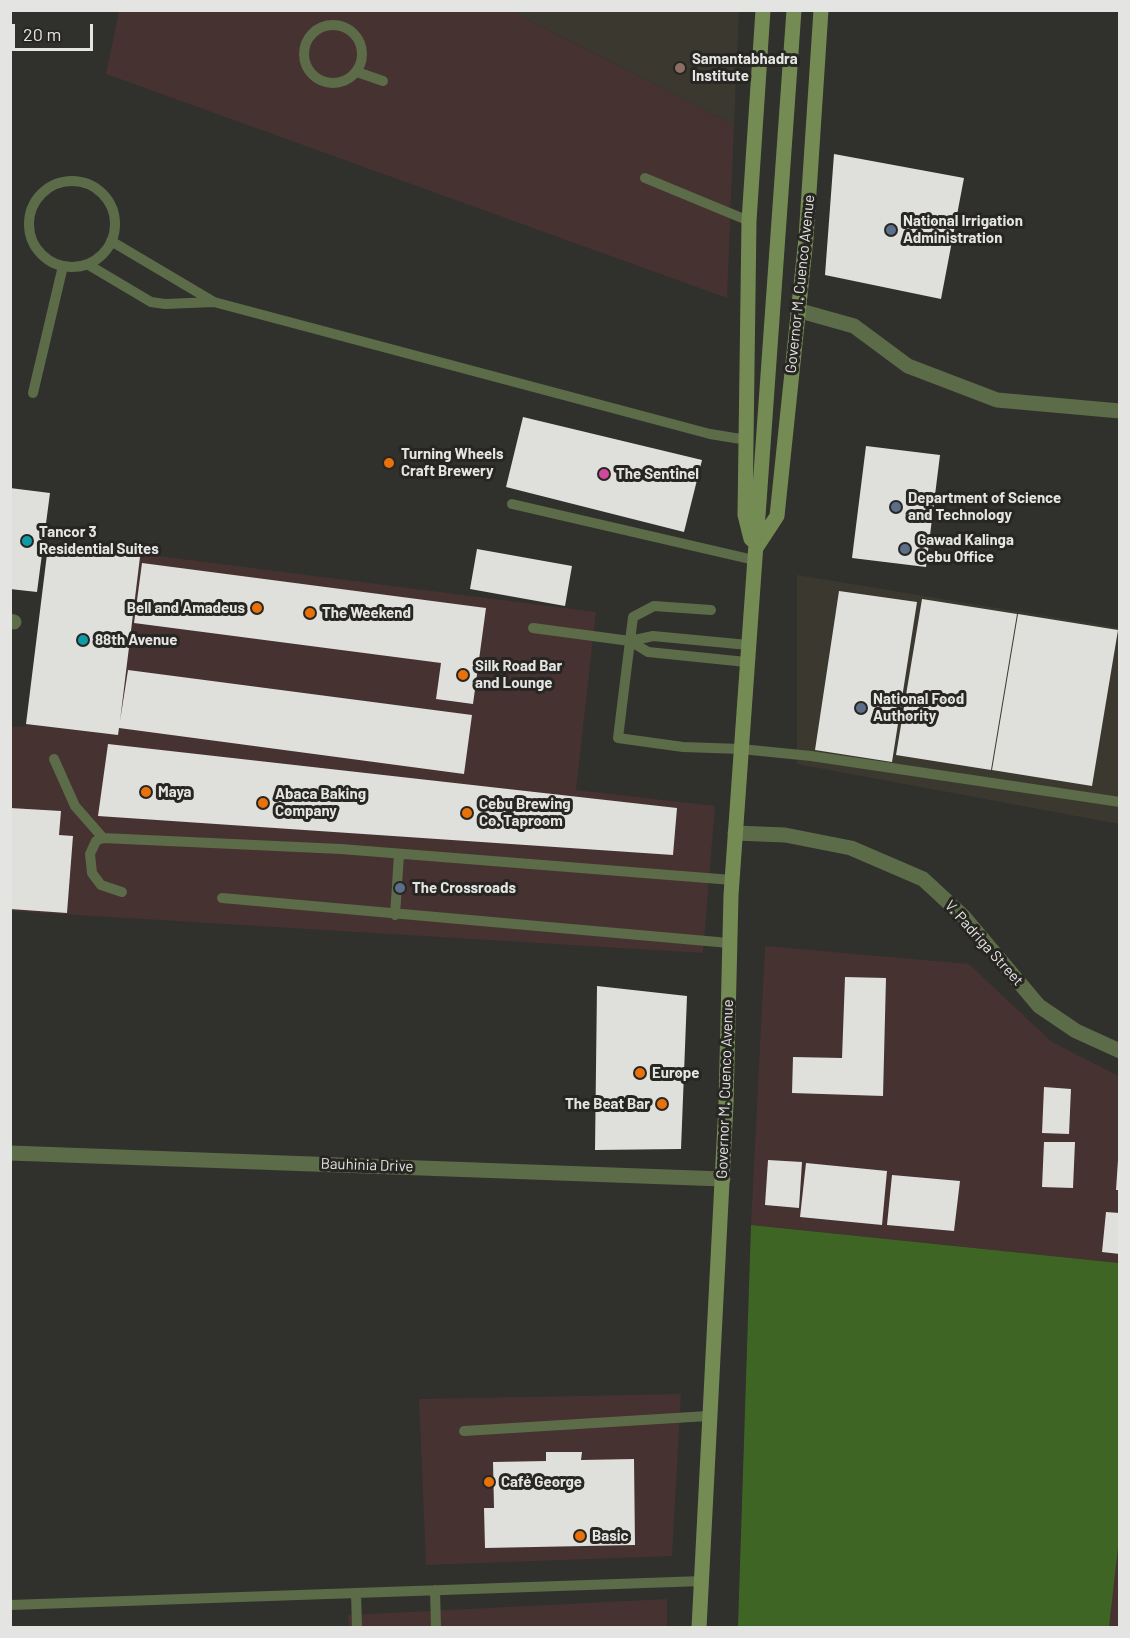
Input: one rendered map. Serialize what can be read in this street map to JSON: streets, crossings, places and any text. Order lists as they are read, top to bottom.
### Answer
{
  "streets": {
    "main road": ["Governor M. Cuenco Avenue"],
    "street": ["V. Padriga Street", "Bauhinia Drive"]
  },
  "crossings": [
    ["Governor M. Cuenco Avenue", "V. Padriga Street"],
    ["Governor M. Cuenco Avenue", "Bauhinia Drive"]
  ],
  "places": [
    "Samantabhadra Institute",
    "National Irrigation Administration",
    "Turning Wheels Craft Brewery",
    "The Sentinel",
    "Department of Science and Technology",
    "Tancor 3 Residential Suites",
    "Gawad Kalinga Cebu Office",
    "Bell and Amadeus",
    "The Weekend",
    "88th Avenue",
    "Silk Road Bar and Lounge",
    "National Food Authority",
    "Maya",
    "Abaca Baking Company",
    "Cebu Brewing Co. Taproom",
    "The Crossroads",
    "Europe",
    "The Beat Bar",
    "Café George",
    "Basic"
  ],
  "scale_bar": "20 m"
}
